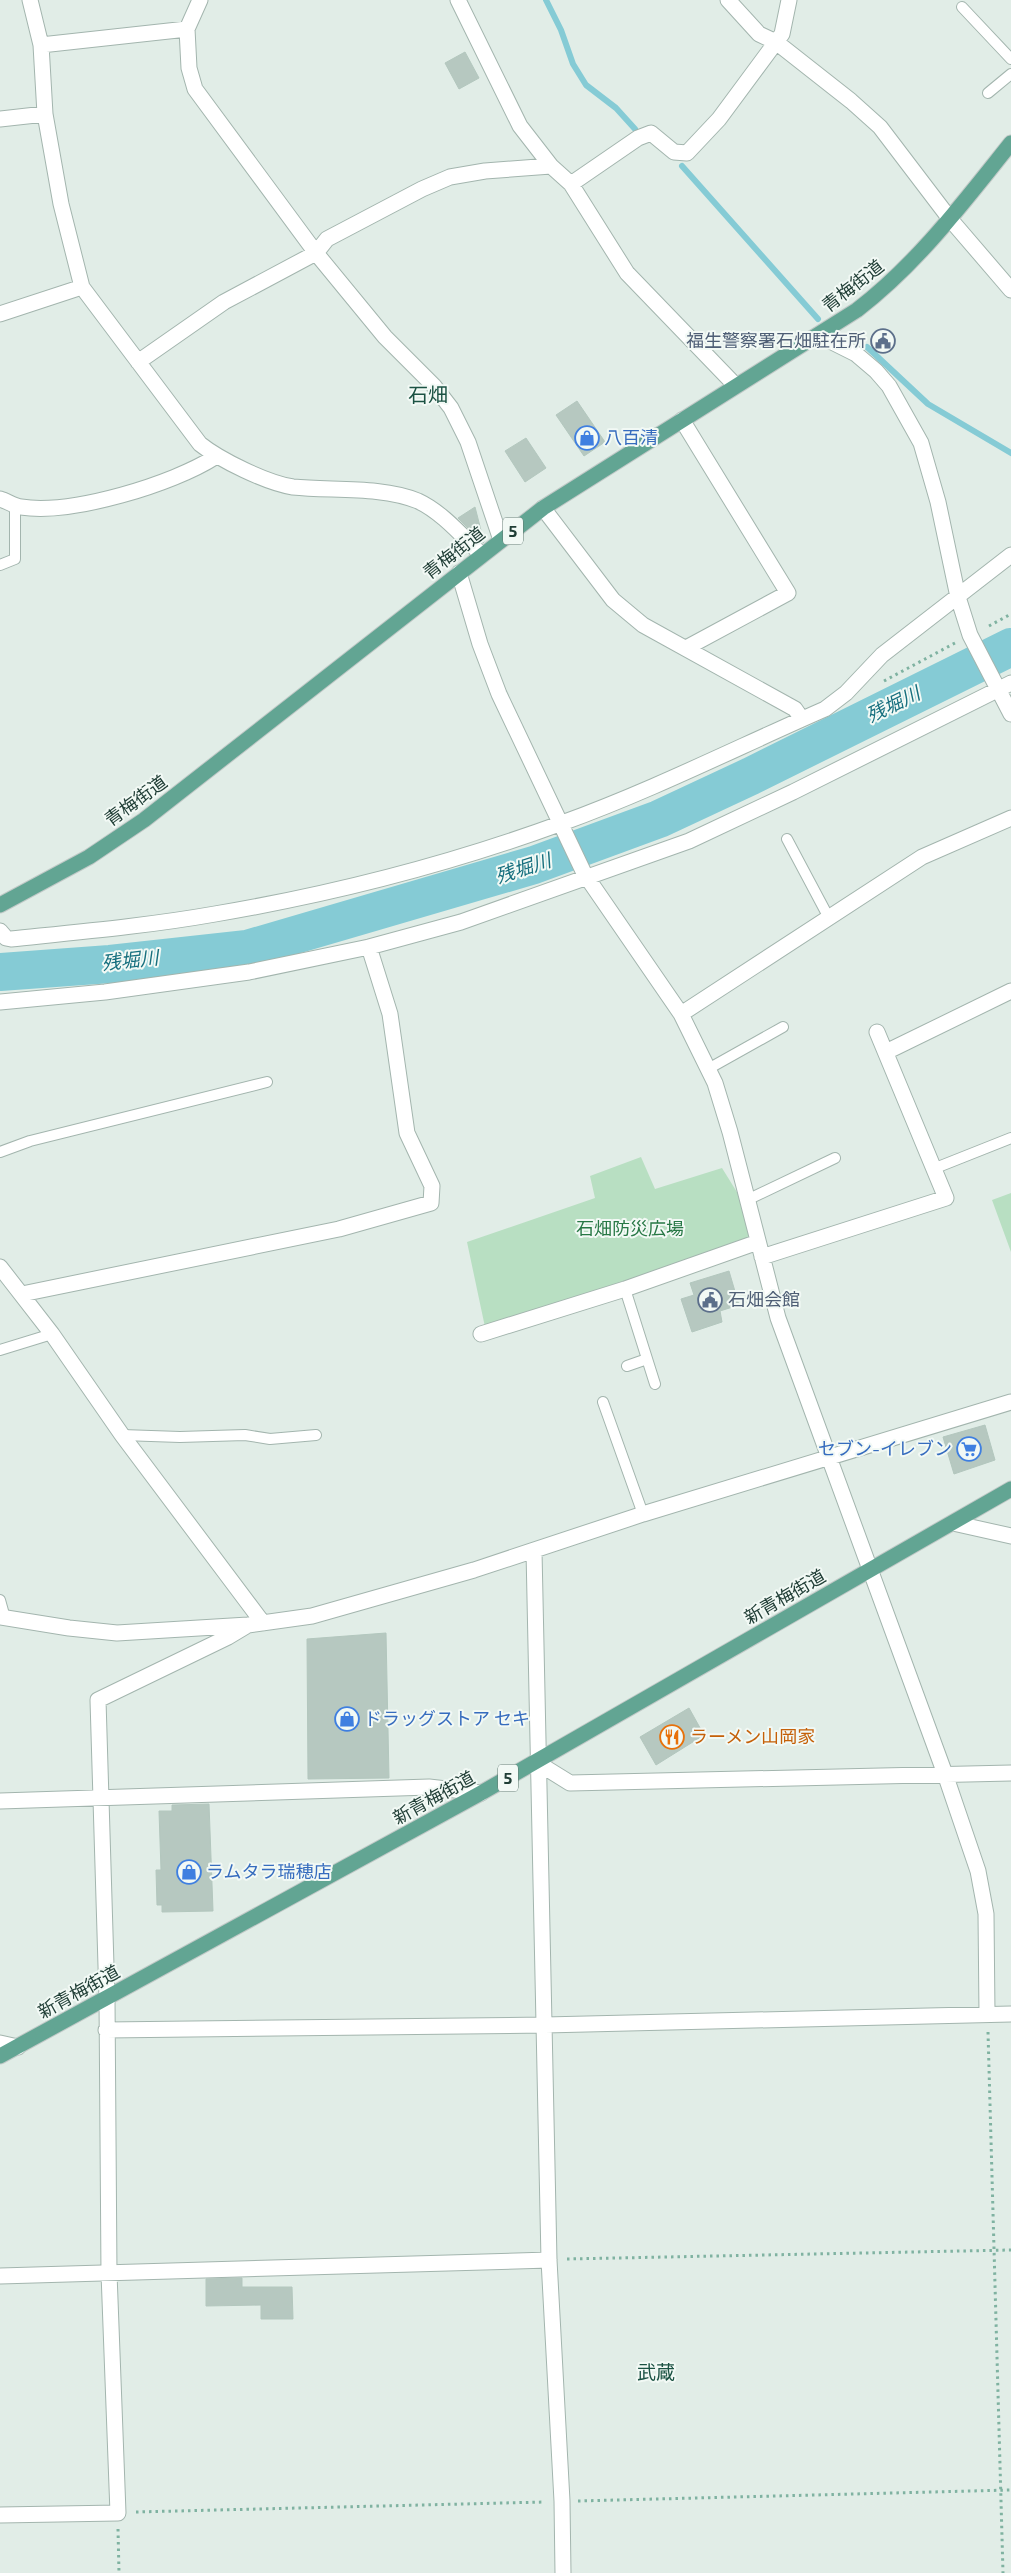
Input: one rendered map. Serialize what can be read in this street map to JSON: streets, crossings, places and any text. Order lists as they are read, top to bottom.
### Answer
{
  "streets": {
    "main road": ["青梅街道", "5", "新青梅街道"]
  },
  "districts": ["石畑", "武蔵"],
  "water": ["残堀川"],
  "parks": ["石畑防災広場"],
  "places": {
    "public building": ["福生警察署石畑駐在所", "石畑会館"],
    "shop": ["八百清", "ドラッグストア セキ", "ラムタラ瑞穂店"],
    "supermarket": ["セブン-イレブン"],
    "restaurant": ["ラーメン山岡家"]
  }
}
